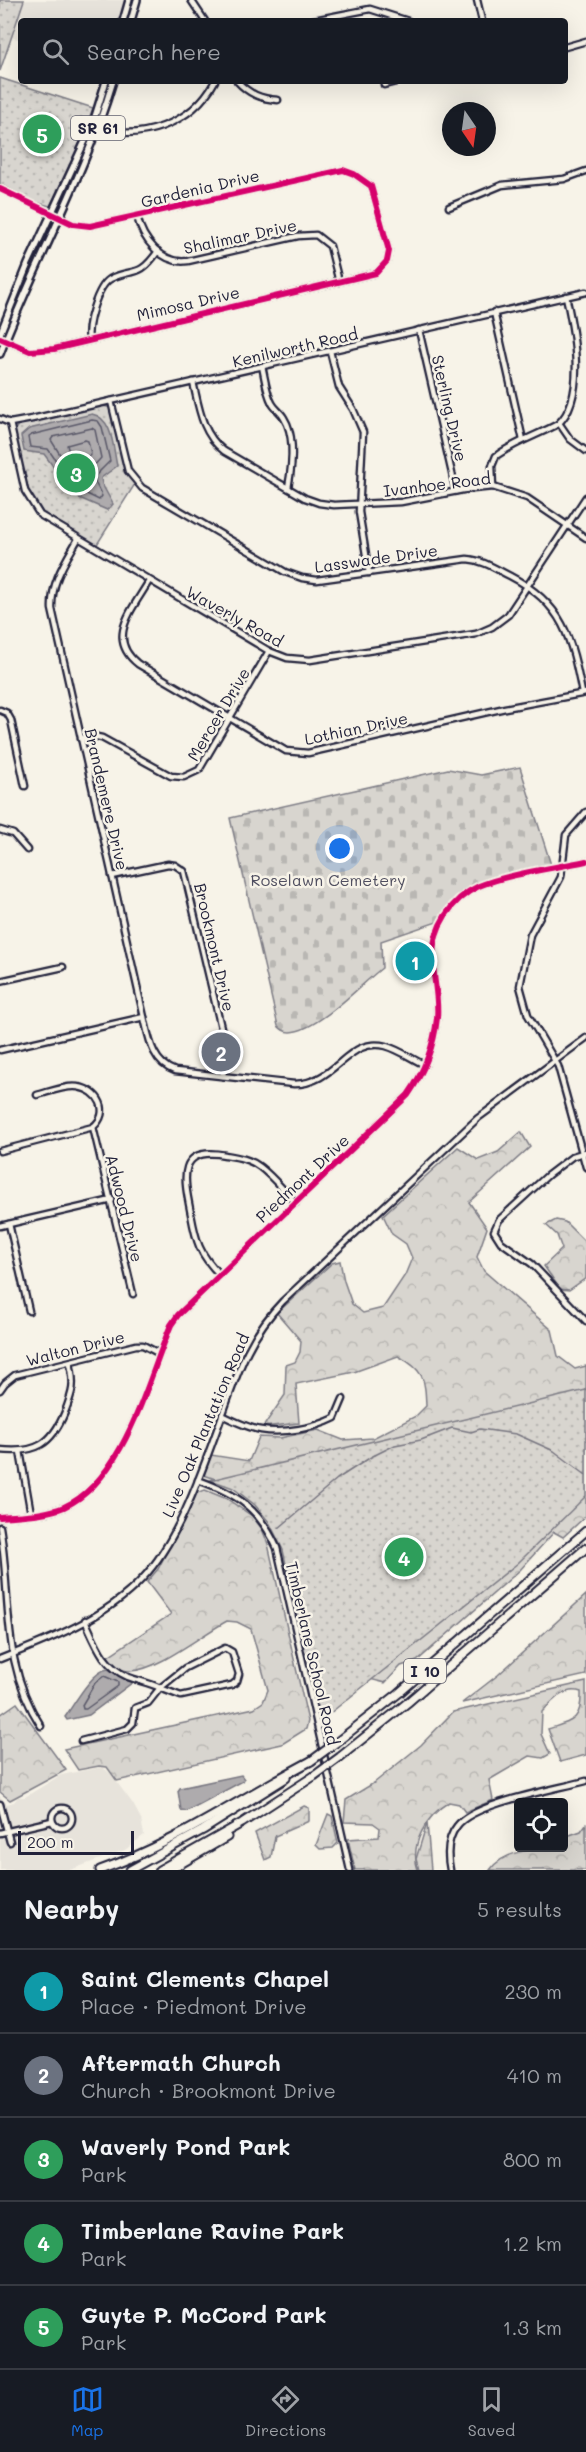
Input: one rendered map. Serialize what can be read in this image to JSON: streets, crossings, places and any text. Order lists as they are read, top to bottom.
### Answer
{
  "streets": {
    "highway": ["I 10"],
    "main road": ["SR 61"],
    "street": [
      "Gardenia Drive",
      "Shalimar Drive",
      "Mimosa Drive",
      "Kenilworth Road",
      "Sterling Drive",
      "Ivanhoe Road",
      "Lasswade Drive",
      "Waverly Road",
      "Mercer Drive",
      "Lothian Drive",
      "Brandemere Drive",
      "Brookmont Drive",
      "Piedmont Drive",
      "Adwood Drive",
      "Walton Drive",
      "Live Oak Plantation Road",
      "Timberlane School Road"
    ]
  },
  "crossings": [
    ["SR 61", "Gardenia Drive"],
    ["SR 61", "Mimosa Drive"],
    ["Gardenia Drive", "Mimosa Drive"],
    ["Shalimar Drive", "Mimosa Drive"],
    ["Kenilworth Road", "Sterling Drive"],
    ["Kenilworth Road", "Ivanhoe Road"],
    ["Kenilworth Road", "Lasswade Drive"],
    ["Kenilworth Road", "Waverly Road"],
    ["Sterling Drive", "Ivanhoe Road"],
    ["Ivanhoe Road", "Waverly Road"],
    ["Lasswade Drive", "Waverly Road"],
    ["Lasswade Drive", "Lothian Drive"],
    ["Waverly Road", "Mercer Drive"],
    ["Waverly Road", "Lothian Drive"],
    ["Waverly Road", "Brandemere Drive"],
    ["Mercer Drive", "Lothian Drive"],
    ["Mercer Drive", "Brandemere Drive"],
    ["Brandemere Drive", "Brookmont Drive"],
    ["Piedmont Drive", "Walton Drive"],
    ["Live Oak Plantation Road", "Timberlane School Road"]
  ],
  "parks": ["Roselawn Cemetery"],
  "scale_bar": "200 m",
  "north": "bottom",
  "page": {
    "search": "Search here",
    "pins": [
      "5",
      "3",
      "1",
      "2",
      "4"
    ],
    "scale": "200 m",
    "heading": ["Nearby", "5 results"],
    "list": [
      {
        "mark": "1",
        "name": "Saint Clements Chapel",
        "note": "Place · Piedmont Drive",
        "value": "230 m"
      },
      {
        "mark": "2",
        "name": "Aftermath Church",
        "note": "Church · Brookmont Drive",
        "value": "410 m"
      },
      {
        "mark": "3",
        "name": "Waverly Pond Park",
        "note": "Park",
        "value": "800 m"
      },
      {
        "mark": "4",
        "name": "Timberlane Ravine Park",
        "note": "Park",
        "value": "1.2 km"
      },
      {
        "mark": "5",
        "name": "Guyte P. McCord Park",
        "note": "Park",
        "value": "1.3 km"
      }
    ],
    "nav": ["Map", "Directions", "Saved"]
  }
}
